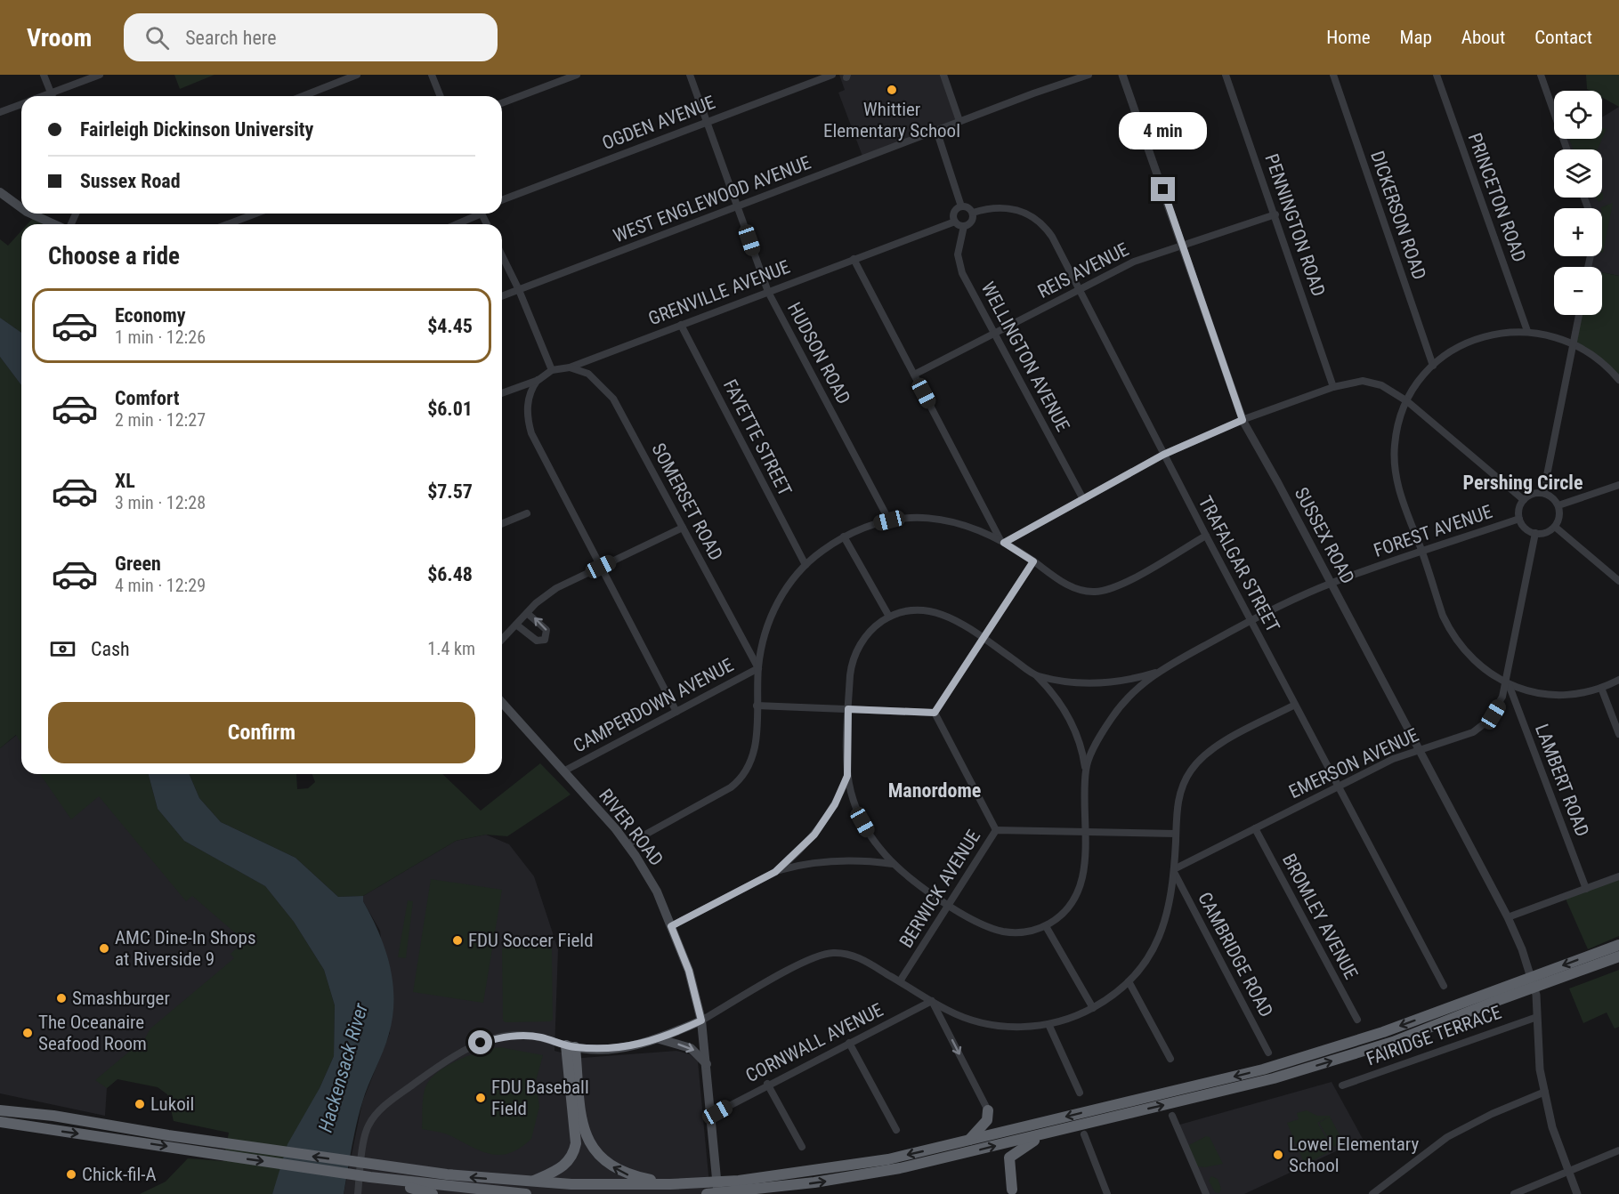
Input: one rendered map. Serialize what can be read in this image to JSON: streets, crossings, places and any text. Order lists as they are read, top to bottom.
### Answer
{
  "streets": {
    "main road": ["RIVER ROAD"],
    "street": [
      "OGDEN AVENUE",
      "PRINCETON ROAD",
      "WEST ENGLEWOOD AVENUE",
      "DICKERSON ROAD",
      "PENNINGTON ROAD",
      "REIS AVENUE",
      "GRENVILLE AVENUE",
      "HUDSON ROAD",
      "WELLINGTON AVENUE",
      "FAYETTE STREET",
      "SOMERSET ROAD",
      "FOREST AVENUE",
      "SUSSEX ROAD",
      "TRAFALGAR STREET",
      "CAMPERDOWN AVENUE",
      "EMERSON AVENUE",
      "LAMBERT ROAD",
      "BERWICK AVENUE",
      "BROMLEY AVENUE",
      "CAMBRIDGE ROAD",
      "FAIRIDGE TERRACE",
      "CORNWALL AVENUE"
    ]
  },
  "crossings": [
    ["OGDEN AVENUE", "HUDSON ROAD"],
    ["WEST ENGLEWOOD AVENUE", "HUDSON ROAD"],
    ["PENNINGTON ROAD", "REIS AVENUE"],
    ["REIS AVENUE", "WELLINGTON AVENUE"],
    ["REIS AVENUE", "SUSSEX ROAD"],
    ["REIS AVENUE", "TRAFALGAR STREET"],
    ["GRENVILLE AVENUE", "HUDSON ROAD"],
    ["GRENVILLE AVENUE", "WELLINGTON AVENUE"],
    ["GRENVILLE AVENUE", "FAYETTE STREET"],
    ["GRENVILLE AVENUE", "SOMERSET ROAD"],
    ["GRENVILLE AVENUE", "TRAFALGAR STREET"],
    ["WELLINGTON AVENUE", "TRAFALGAR STREET"],
    ["SOMERSET ROAD", "CAMPERDOWN AVENUE"],
    ["FOREST AVENUE", "SUSSEX ROAD"],
    ["FOREST AVENUE", "TRAFALGAR STREET"],
    ["FOREST AVENUE", "EMERSON AVENUE"],
    ["SUSSEX ROAD", "EMERSON AVENUE"],
    ["SUSSEX ROAD", "FAIRIDGE TERRACE"],
    ["TRAFALGAR STREET", "EMERSON AVENUE"],
    ["CAMPERDOWN AVENUE", "RIVER ROAD"],
    ["EMERSON AVENUE", "LAMBERT ROAD"],
    ["EMERSON AVENUE", "BROMLEY AVENUE"],
    ["EMERSON AVENUE", "CAMBRIDGE ROAD"],
    ["RIVER ROAD", "CORNWALL AVENUE"]
  ],
  "districts": ["Pershing Circle", "Manordome"],
  "water": ["Hackensack River"],
  "places": [
    "Whittier Elementary School",
    "FDU Soccer Field",
    "AMC Dine-In Shops at Riverside 9",
    "Smashburger",
    "The Oceanaire Seafood Room",
    "FDU Baseball Field",
    "Lukoil",
    "Lowel Elementary School",
    "Chick-fil-A"
  ],
  "page": {
    "header": "Vroom",
    "search": "Search here",
    "nav": [
      "Home",
      "Map",
      "About",
      "Contact"
    ],
    "map_buttons": ["+", "−"],
    "banner": ["Fairleigh Dickinson University", "Sussex Road"],
    "bubble": "4 min",
    "heading": "Choose a ride",
    "list": [
      {
        "name": "Economy",
        "note": "1 min · 12:26",
        "value": "$4.45"
      },
      {
        "name": "Comfort",
        "note": "2 min · 12:27",
        "value": "$6.01"
      },
      {
        "name": "XL",
        "note": "3 min · 12:28",
        "value": "$7.57"
      },
      {
        "name": "Green",
        "note": "4 min · 12:29",
        "value": "$6.48"
      }
    ],
    "pay": ["Cash", "1.4 km"],
    "buttons": "Confirm"
  }
}
